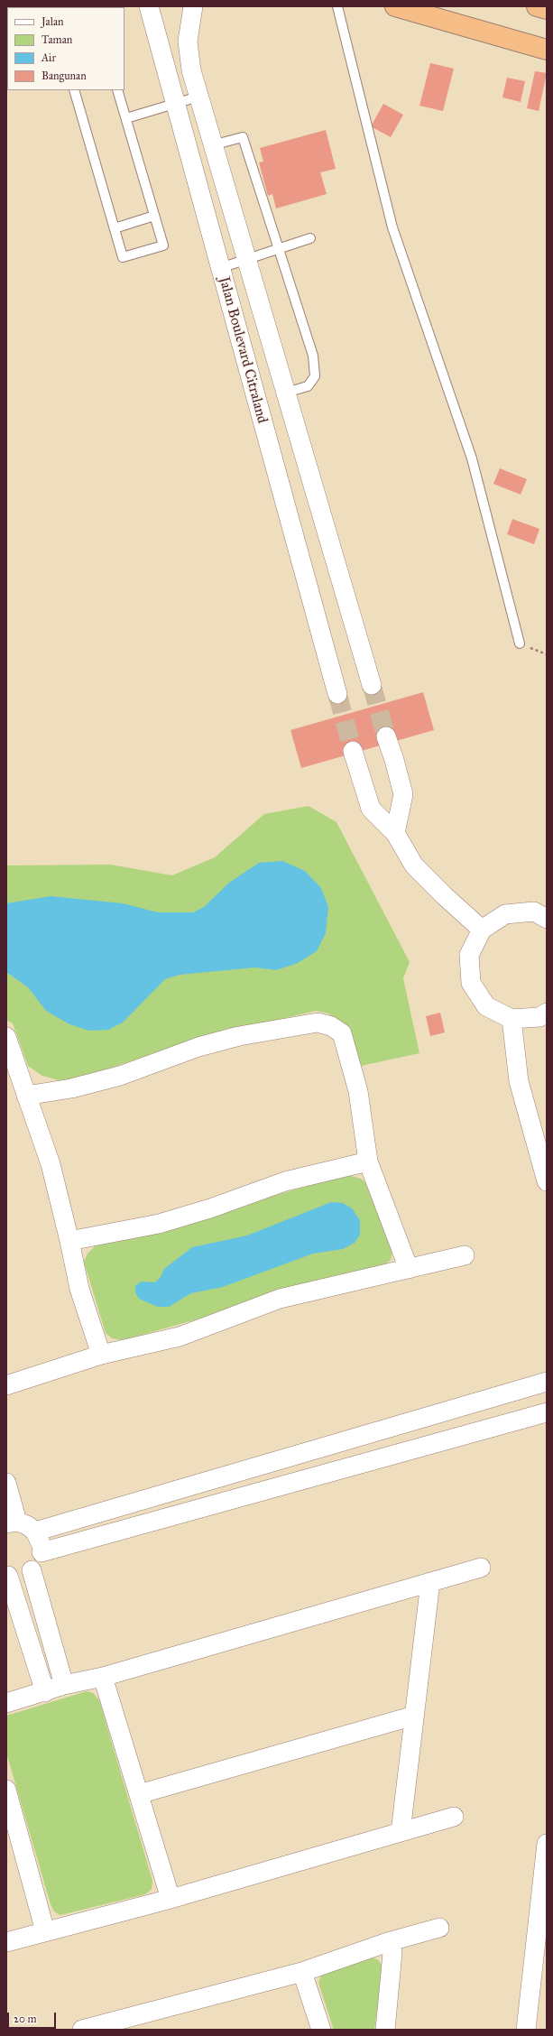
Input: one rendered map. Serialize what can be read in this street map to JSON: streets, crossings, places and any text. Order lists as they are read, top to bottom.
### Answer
{
  "streets": {
    "street": ["Jalan Boulevard Citraland"]
  },
  "legend": [
    "Jalan",
    "Taman",
    "Air",
    "Bangunan"
  ],
  "scale_bar": "20 m"
}
